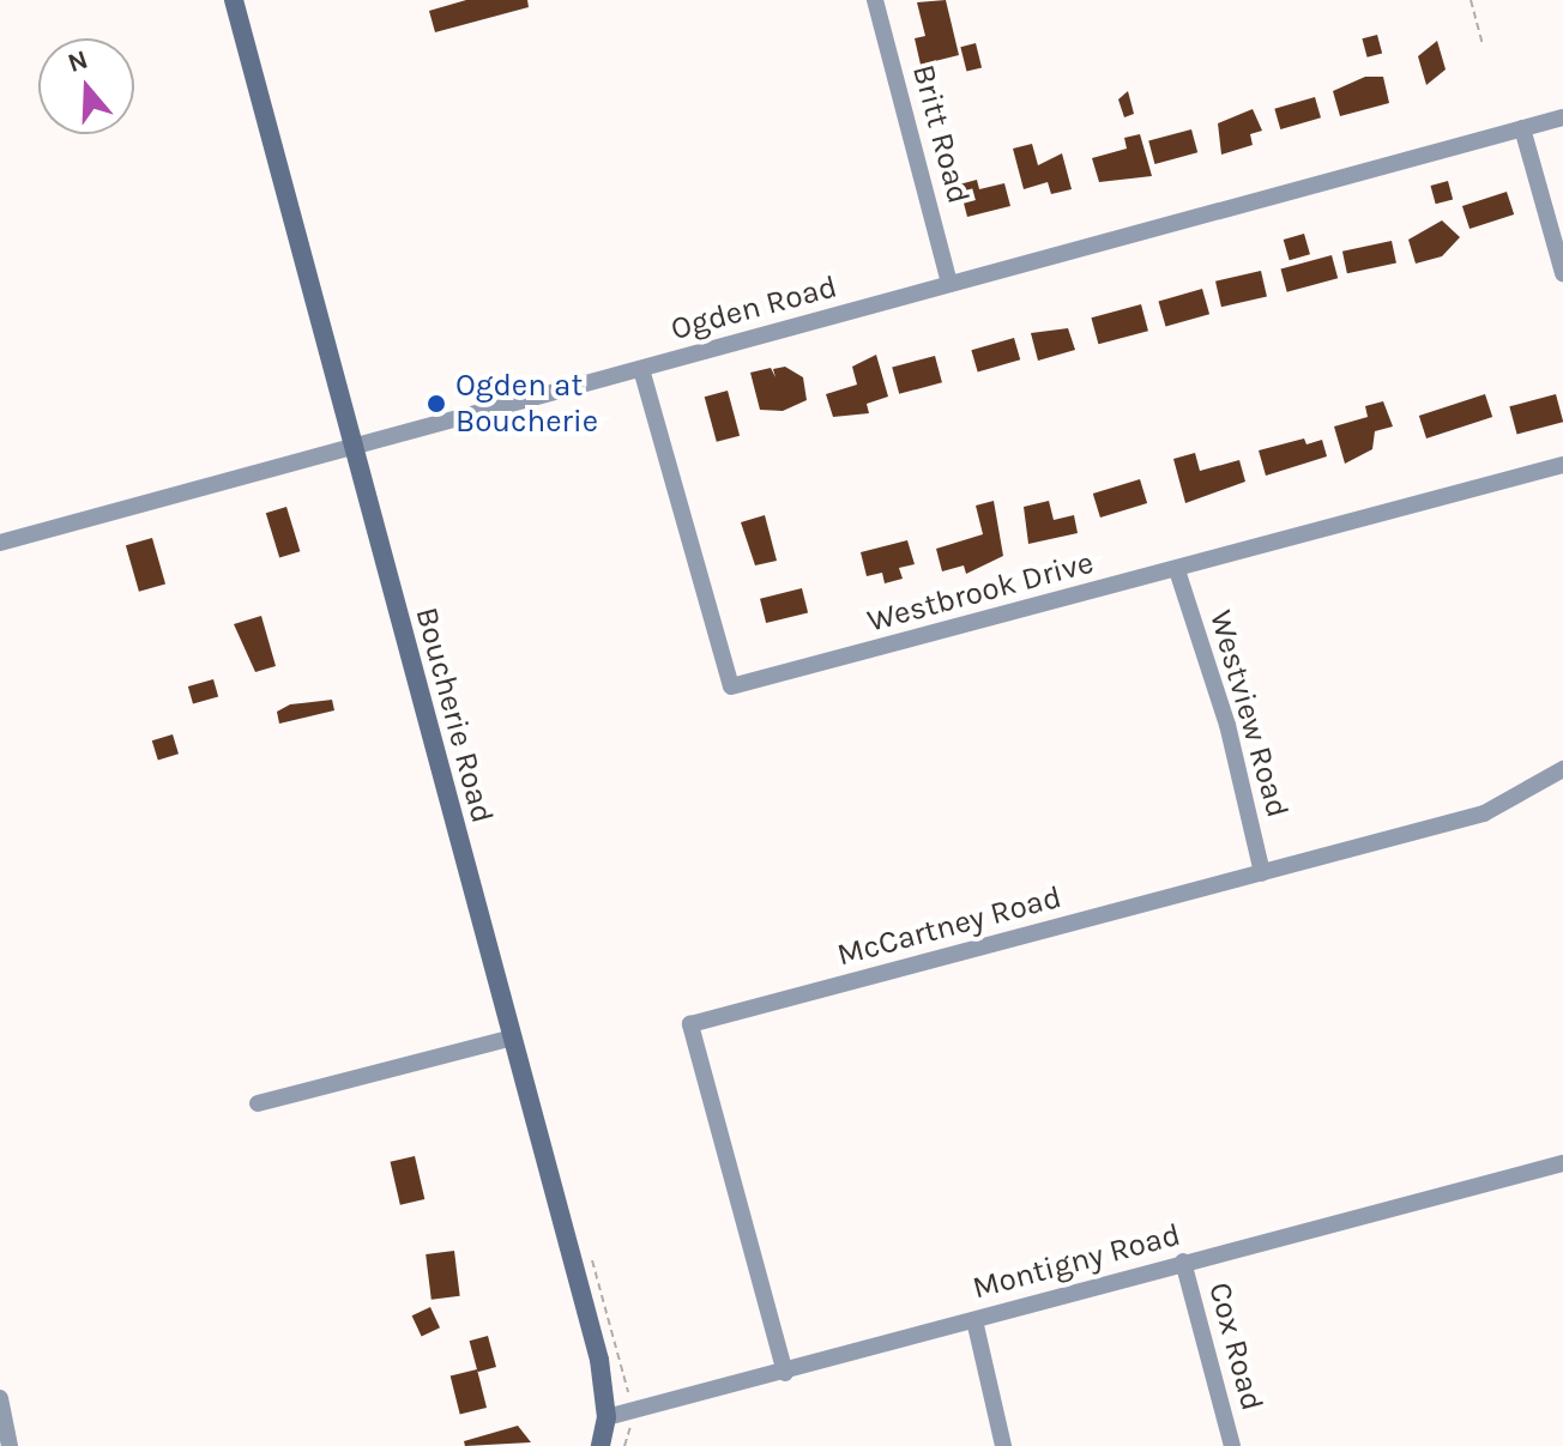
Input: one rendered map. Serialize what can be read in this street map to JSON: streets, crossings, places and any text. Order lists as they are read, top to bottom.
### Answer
{
  "streets": {
    "main road": ["Boucherie Road"],
    "street": [
      "Britt Road",
      "Ogden Road",
      "Westbrook Drive",
      "Westview Road",
      "McCartney Road",
      "Montigny Road",
      "Cox Road"
    ]
  },
  "crossings": [
    ["Britt Road", "Ogden Road"],
    ["Ogden Road", "Westbrook Drive"],
    ["Ogden Road", "Boucherie Road"],
    ["Westbrook Drive", "Westview Road"],
    ["Westview Road", "McCartney Road"],
    ["Boucherie Road", "Montigny Road"],
    ["McCartney Road", "Montigny Road"],
    ["Montigny Road", "Cox Road"]
  ],
  "places": ["Ogden at Boucherie"],
  "north": "top"
}
